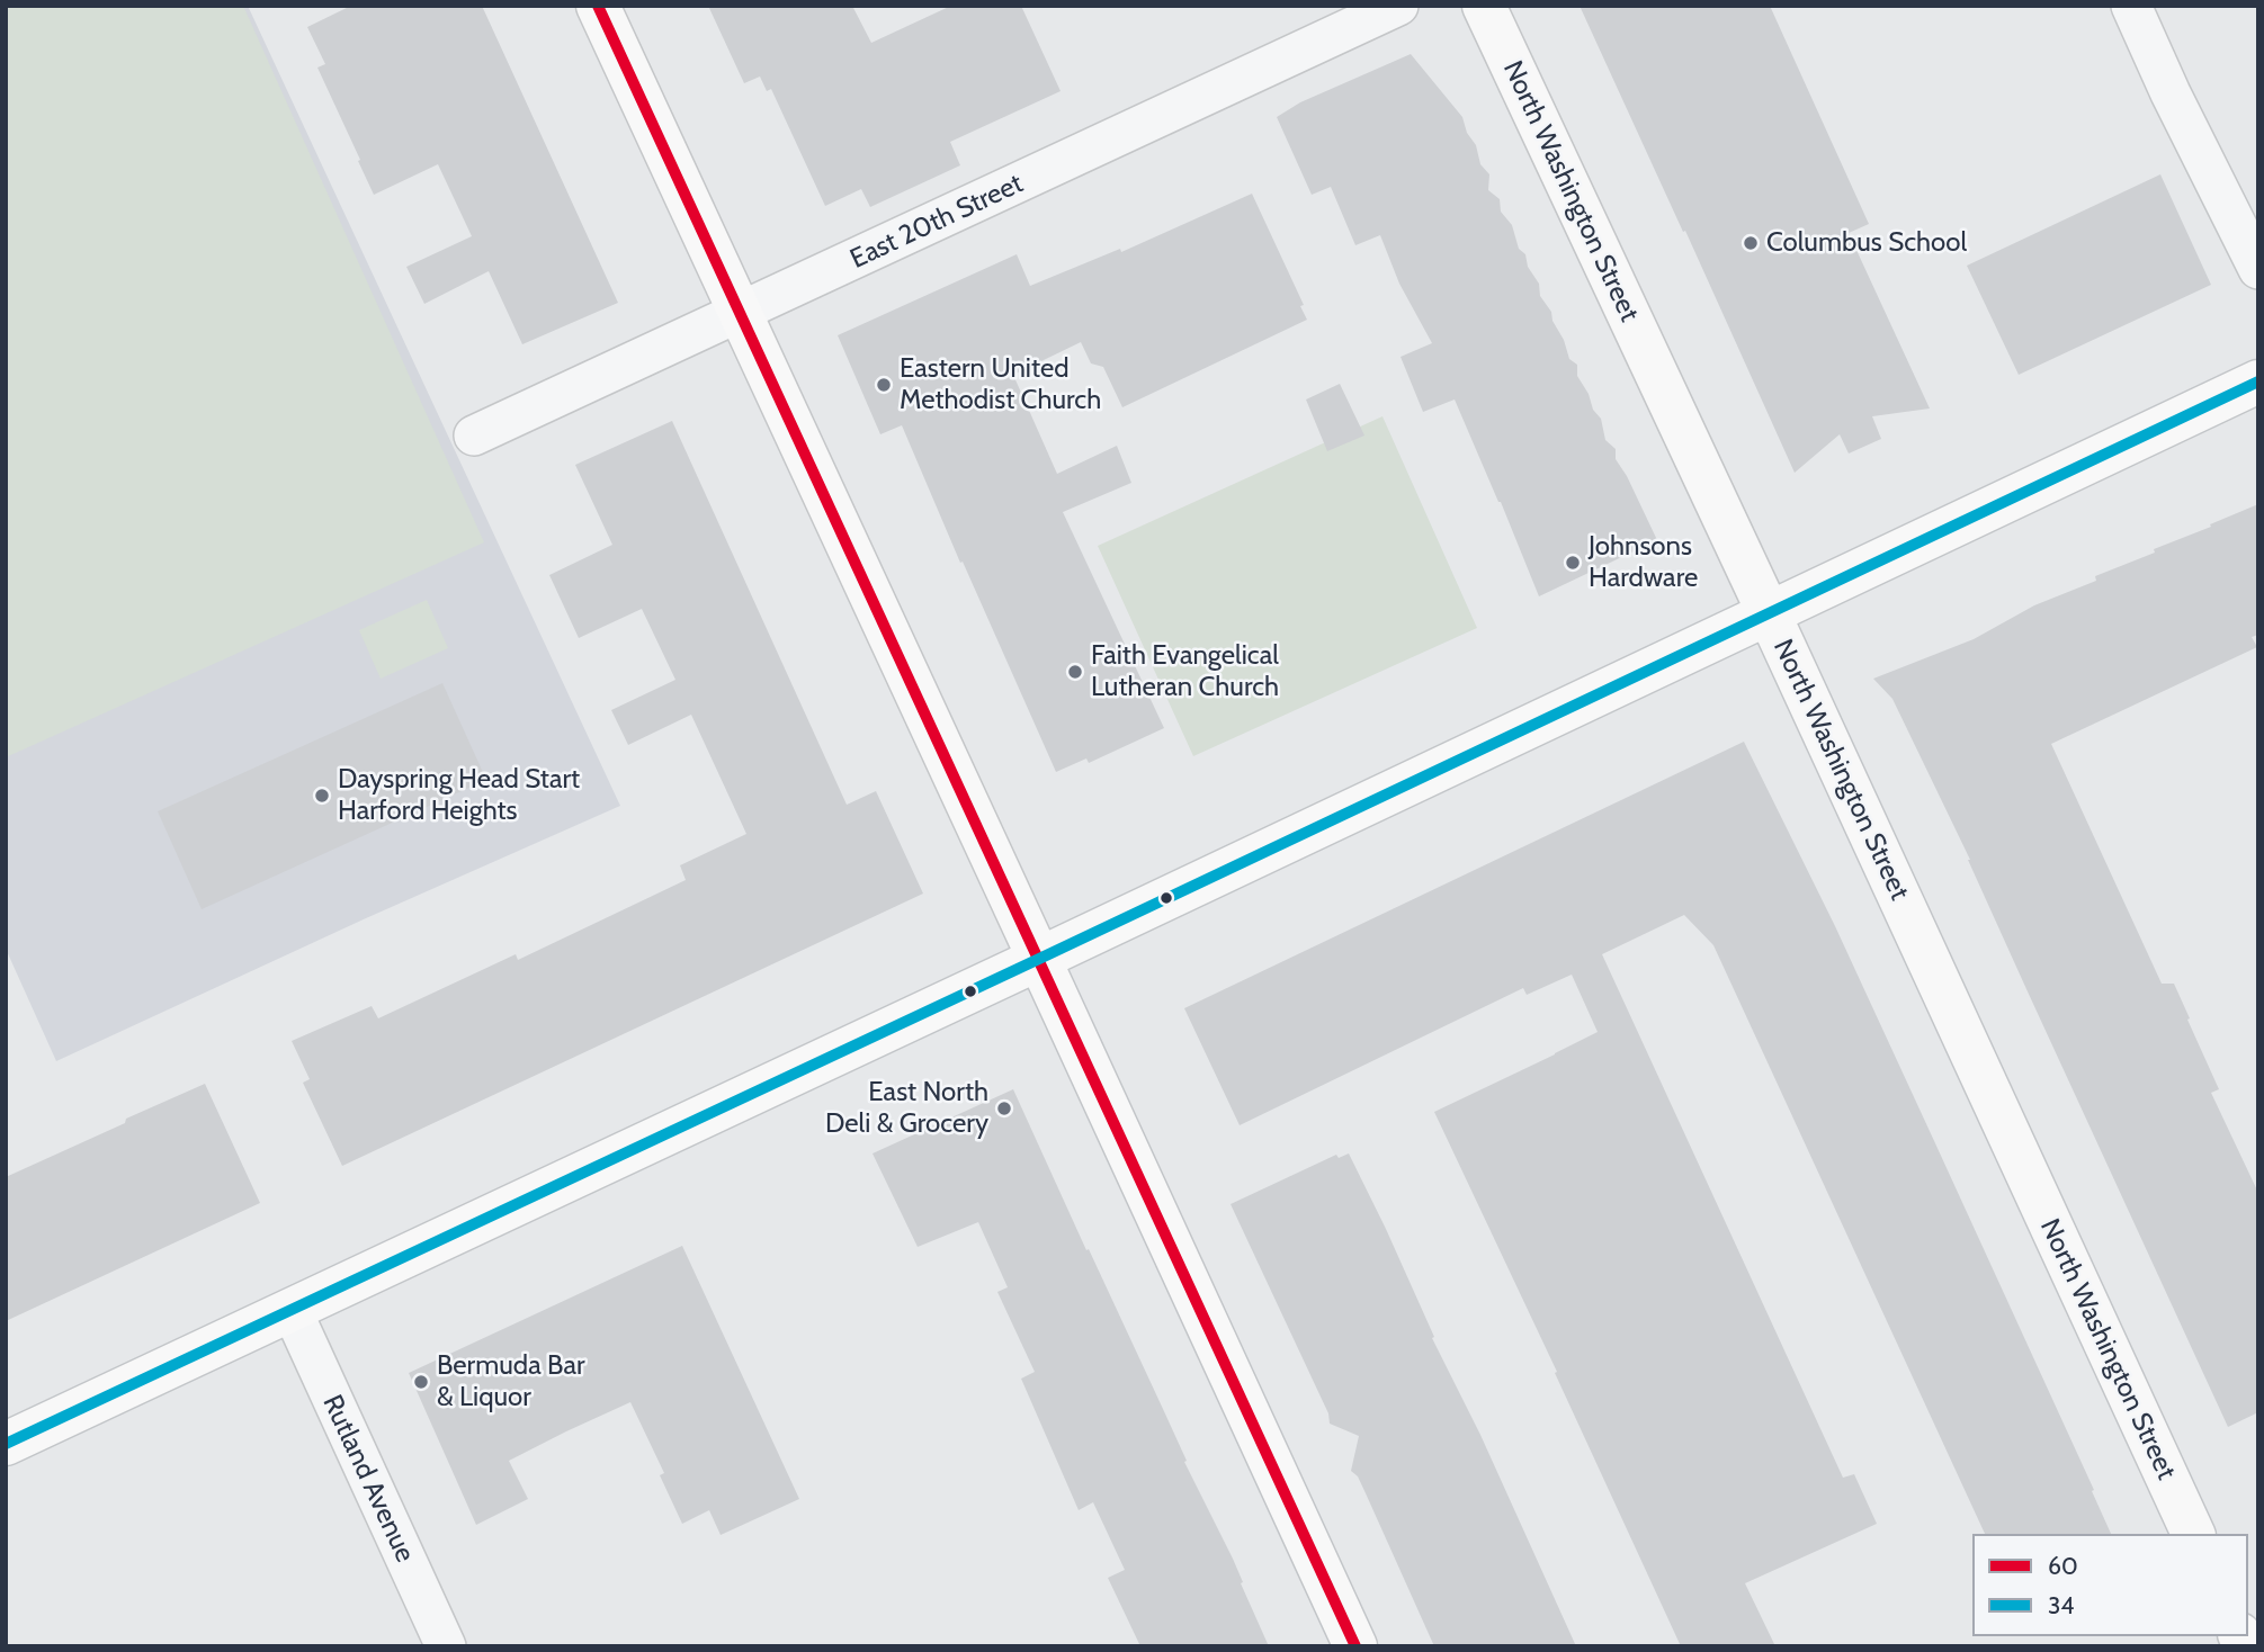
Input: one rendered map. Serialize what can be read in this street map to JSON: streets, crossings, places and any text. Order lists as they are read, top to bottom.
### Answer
{
  "streets": {
    "main road": ["North Washington Street"],
    "street": ["East 20th Street", "Rutland Avenue"]
  },
  "places": [
    "Columbus School",
    "Eastern United Methodist Church",
    "Johnsons Hardware",
    "Faith Evangelical Lutheran Church",
    "Dayspring Head Start Harford Heights",
    "East North Deli & Grocery",
    "Bermuda Bar & Liquor"
  ],
  "lines": ["transit line 60", "transit line 34"],
  "legend": ["60", "34"]
}
